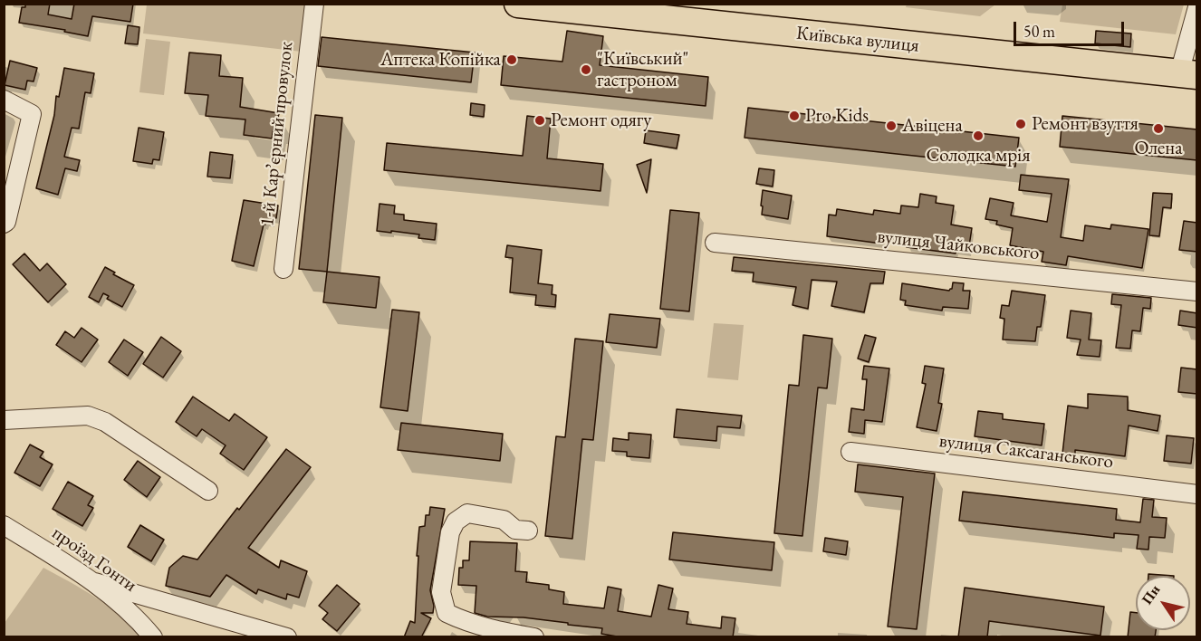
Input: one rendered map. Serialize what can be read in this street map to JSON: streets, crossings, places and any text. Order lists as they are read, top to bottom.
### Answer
{
  "streets": {
    "main road": ["Київська вулиця"],
    "street": [
      "1-й Карʼєрний провулок",
      "вулиця Чайковського",
      "вулиця Саксаганського",
      "проїзд Гонти"
    ]
  },
  "places": [
    "Аптека Копійка",
    "\"Київський\" гастроном",
    "Pro Kids",
    "Ремонт одягу",
    "Ремонт взуття",
    "Авіцена",
    "Олена",
    "Солодка мрія"
  ],
  "scale_bar": "50 m",
  "north": "top left"
}
